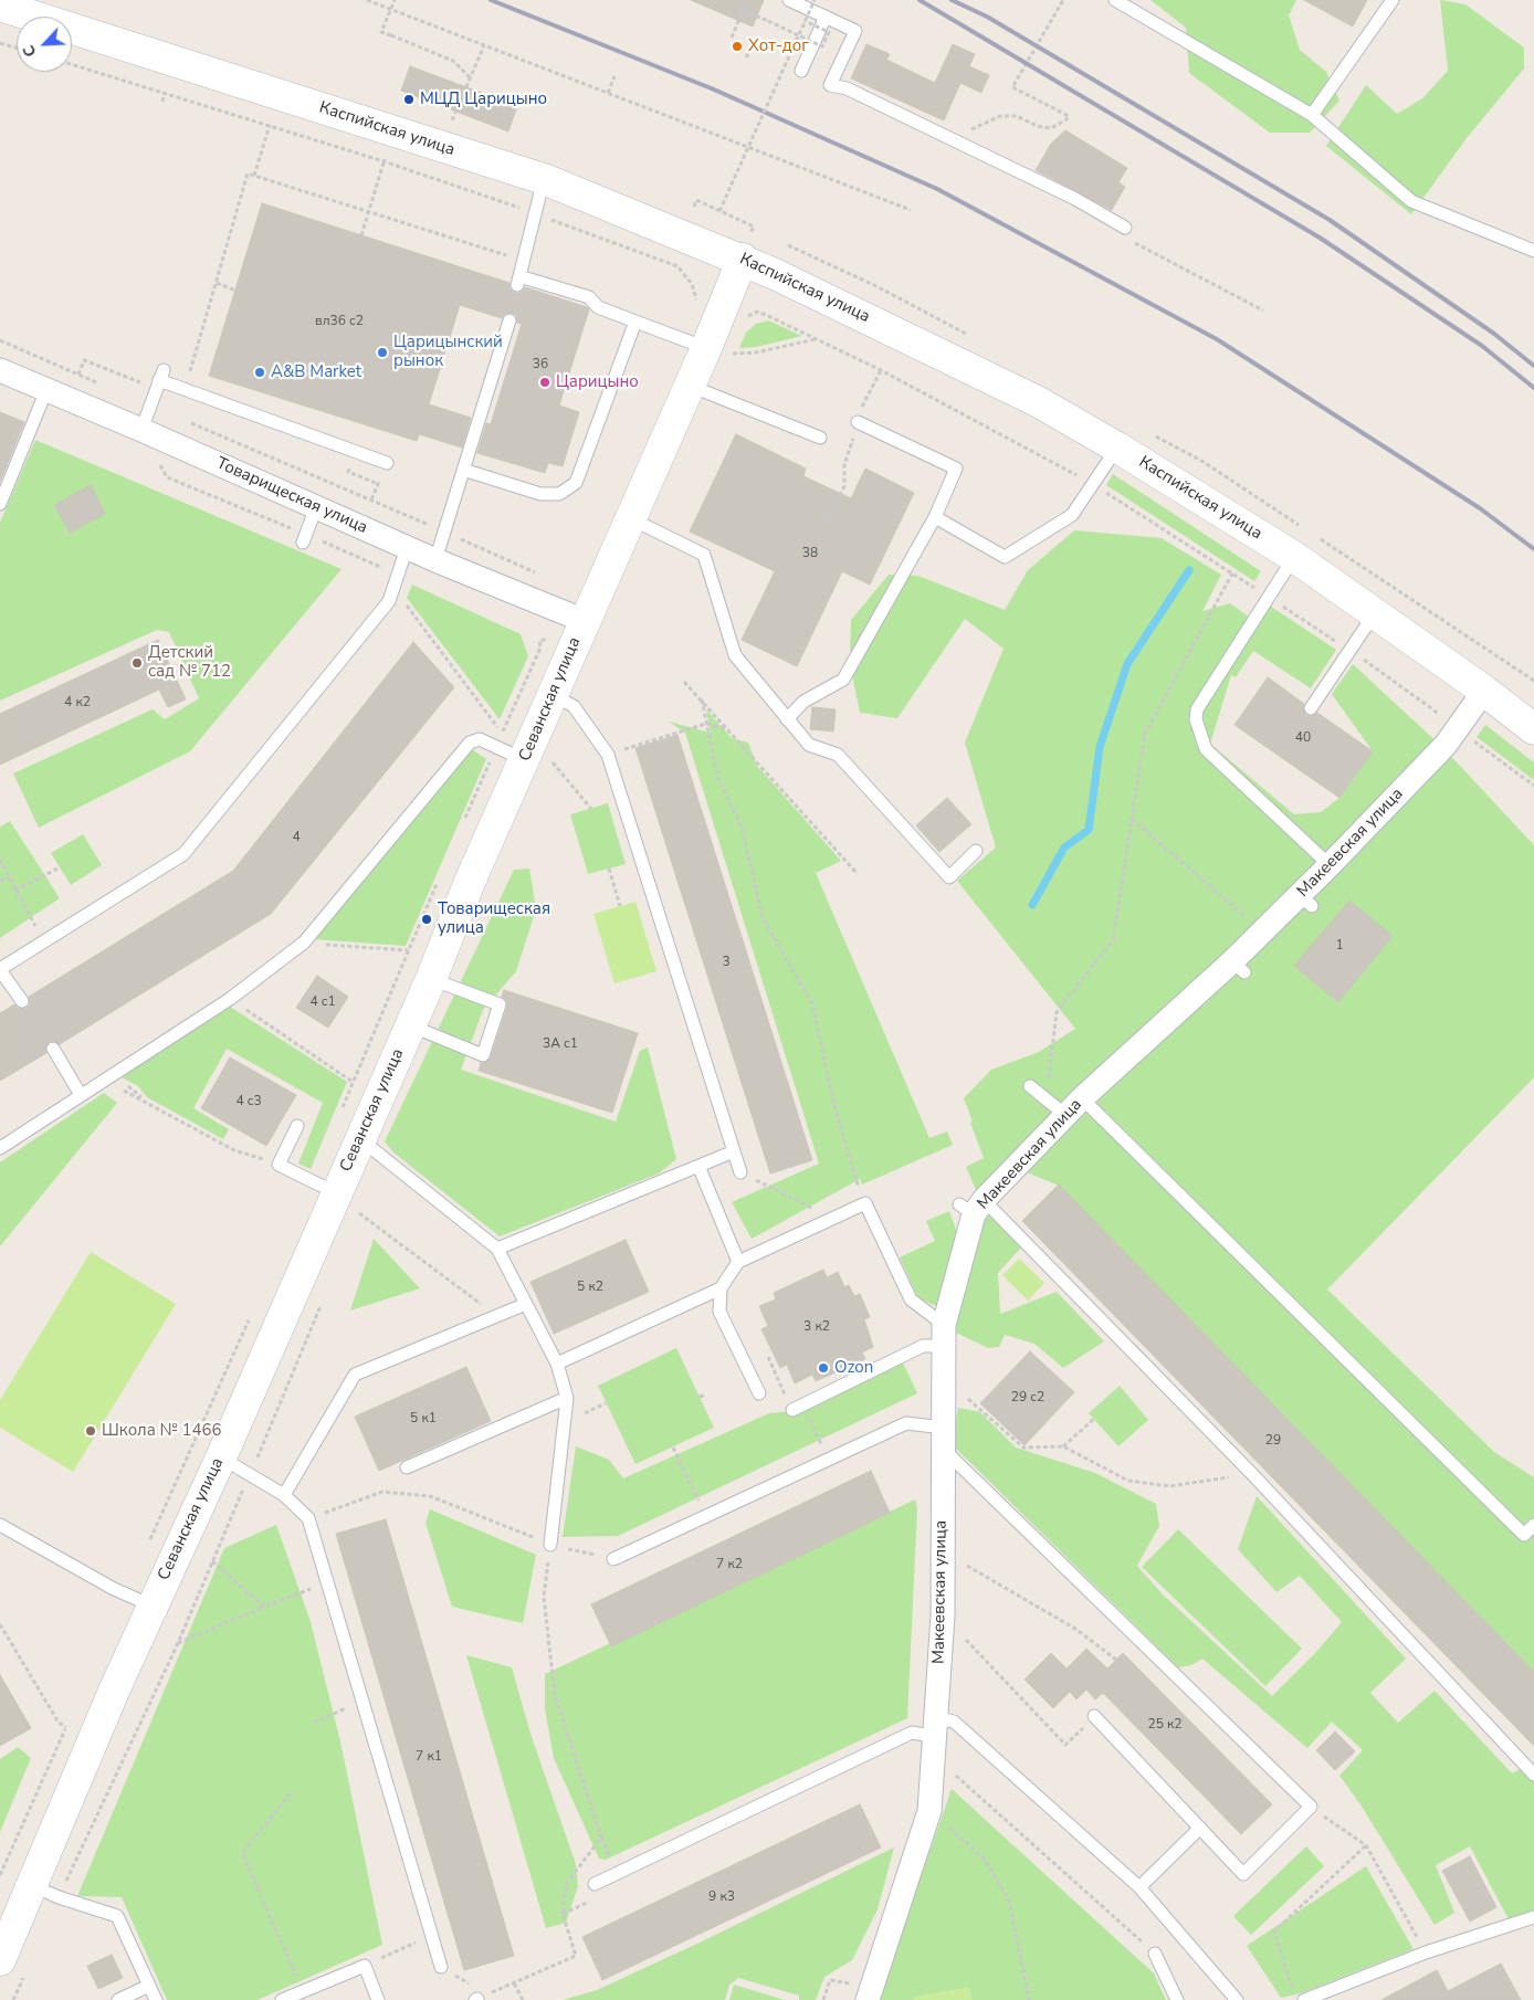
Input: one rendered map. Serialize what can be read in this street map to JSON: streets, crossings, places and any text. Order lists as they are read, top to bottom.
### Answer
{
  "streets": {
    "street": [
      "Каспийская улица",
      "Товарищеская улица",
      "Севанская улица",
      "Макеевская улица"
    ]
  },
  "crossings": [
    ["Каспийская улица", "Севанская улица"],
    ["Каспийская улица", "Макеевская улица"],
    ["Товарищеская улица", "Севанская улица"]
  ],
  "places": [
    "Хот-дог",
    "МЦД Царицыно",
    "Царицынский рынок",
    "A&B Market",
    "Царицыно",
    "Детский сад № 712",
    "Товарищеская улица",
    "Ozon",
    "Школа № 1466"
  ],
  "house_numbers": [
    "вл36 с2",
    "36",
    "38",
    "4 к2",
    "40",
    "4",
    "1",
    "3",
    "4 с1",
    "3А с1",
    "4 с3",
    "5 к2",
    "3 к2",
    "29 с2",
    "5 к1",
    "29",
    "7 к2",
    "25 к2",
    "7 к1",
    "9 к3"
  ],
  "north": "bottom left"
}
